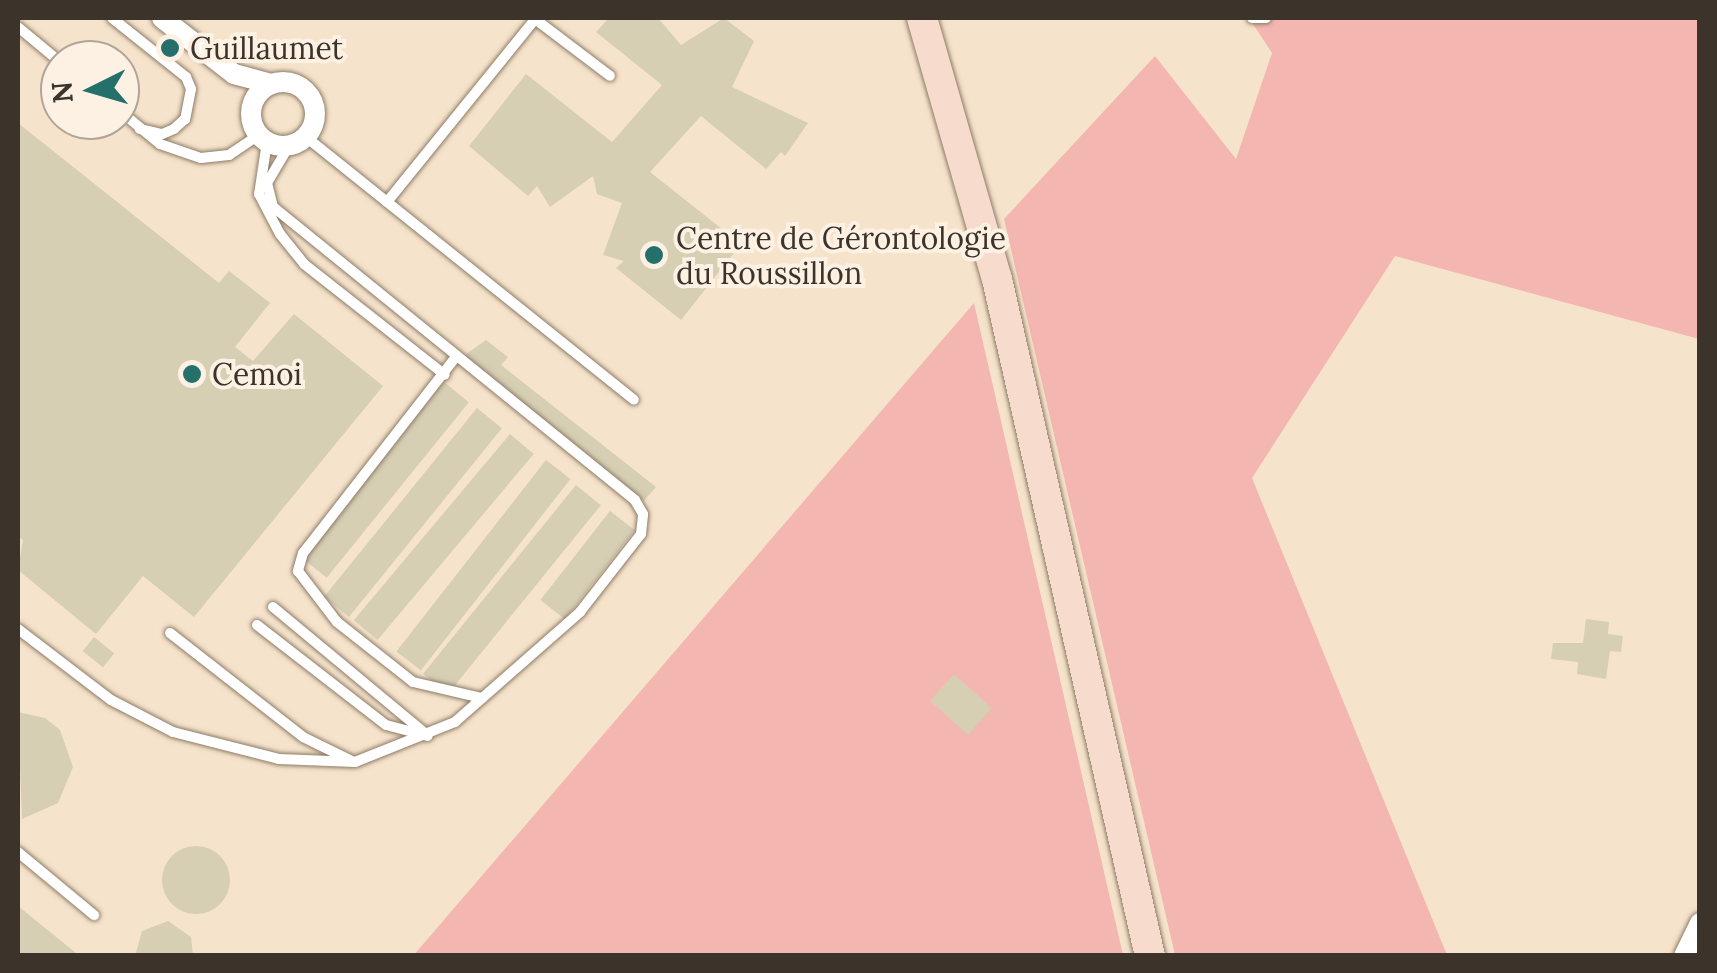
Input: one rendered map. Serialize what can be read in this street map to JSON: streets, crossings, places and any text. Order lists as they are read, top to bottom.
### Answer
{
  "places": ["Guillaumet", "Centre de Gérontologie du Roussillon", "Cemoi"],
  "north": "left"
}
